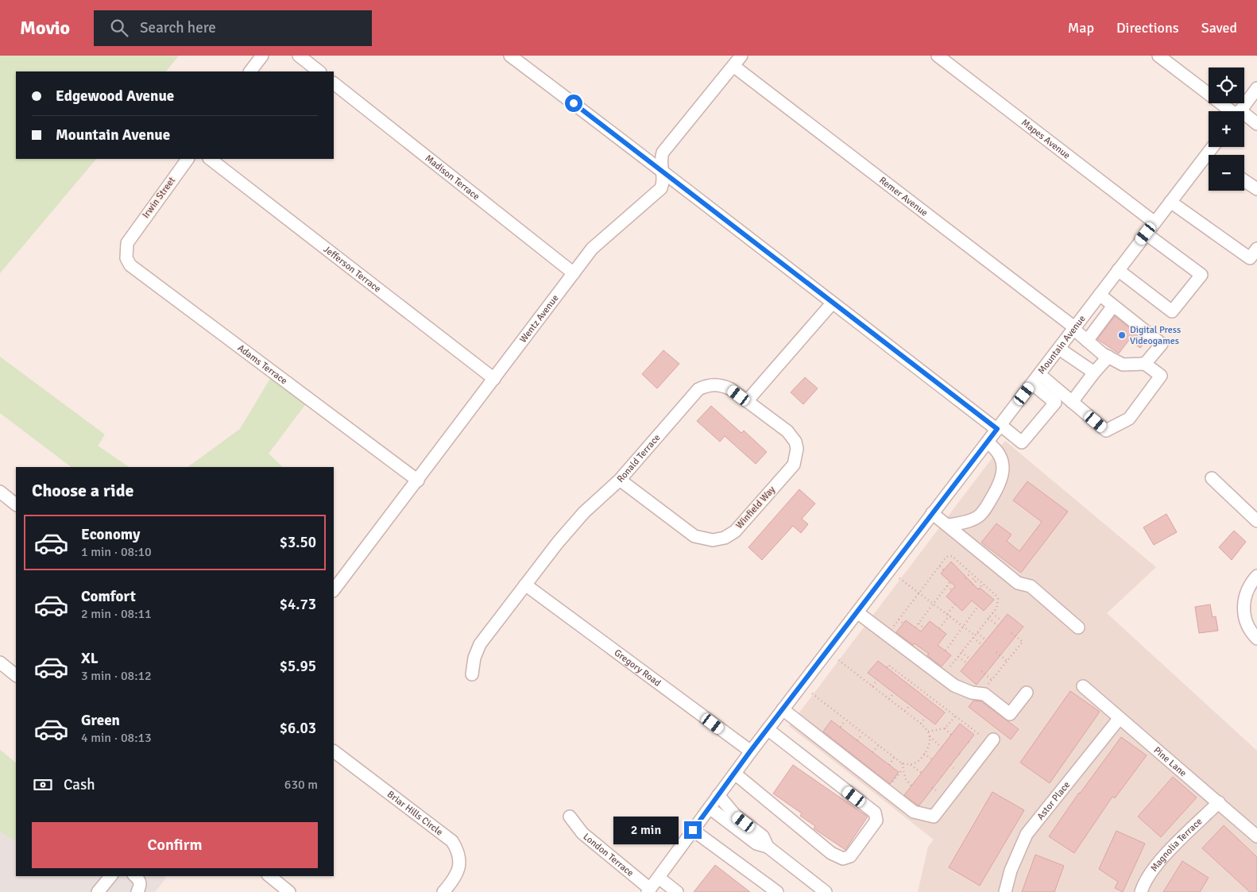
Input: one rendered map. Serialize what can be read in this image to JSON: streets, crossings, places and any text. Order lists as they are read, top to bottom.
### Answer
{
  "streets": {
    "street": [
      "Mapes Avenue",
      "Madison Terrace",
      "Remer Avenue",
      "Irwin Street",
      "Jefferson Terrace",
      "Wentz Avenue",
      "Mountain Avenue",
      "Adams Terrace",
      "Ronald Terrace",
      "Winfield Way",
      "Gregory Road",
      "Pine Lane",
      "Astor Place",
      "Briar Hills Circle",
      "Magnolia Terrace",
      "London Terrace"
    ]
  },
  "crossings": [
    ["Mapes Avenue", "Mountain Avenue"],
    ["Madison Terrace", "Wentz Avenue"],
    ["Remer Avenue", "Wentz Avenue"],
    ["Remer Avenue", "Mountain Avenue"],
    ["Irwin Street", "Adams Terrace"],
    ["Jefferson Terrace", "Wentz Avenue"],
    ["Wentz Avenue", "Adams Terrace"],
    ["Mountain Avenue", "Gregory Road"],
    ["Mountain Avenue", "London Terrace"],
    ["Ronald Terrace", "Winfield Way"],
    ["Ronald Terrace", "Gregory Road"],
    ["Pine Lane", "Astor Place"],
    ["Pine Lane", "Magnolia Terrace"]
  ],
  "places": ["Digital Press Videogames"],
  "page": {
    "header": "Movio",
    "search": "Search here",
    "nav": ["Map", "Directions", "Saved"],
    "map_buttons": ["+", "−"],
    "banner": ["Edgewood Avenue", "Mountain Avenue"],
    "heading": "Choose a ride",
    "list": [
      {
        "name": "Economy",
        "note": "1 min · 08:10",
        "value": "$3.50"
      },
      {
        "name": "Comfort",
        "note": "2 min · 08:11",
        "value": "$4.73"
      },
      {
        "name": "XL",
        "note": "3 min · 08:12",
        "value": "$5.95"
      },
      {
        "name": "Green",
        "note": "4 min · 08:13",
        "value": "$6.03"
      }
    ],
    "pay": ["Cash", "630 m"],
    "buttons": "Confirm",
    "bubble": "2 min"
  }
}
